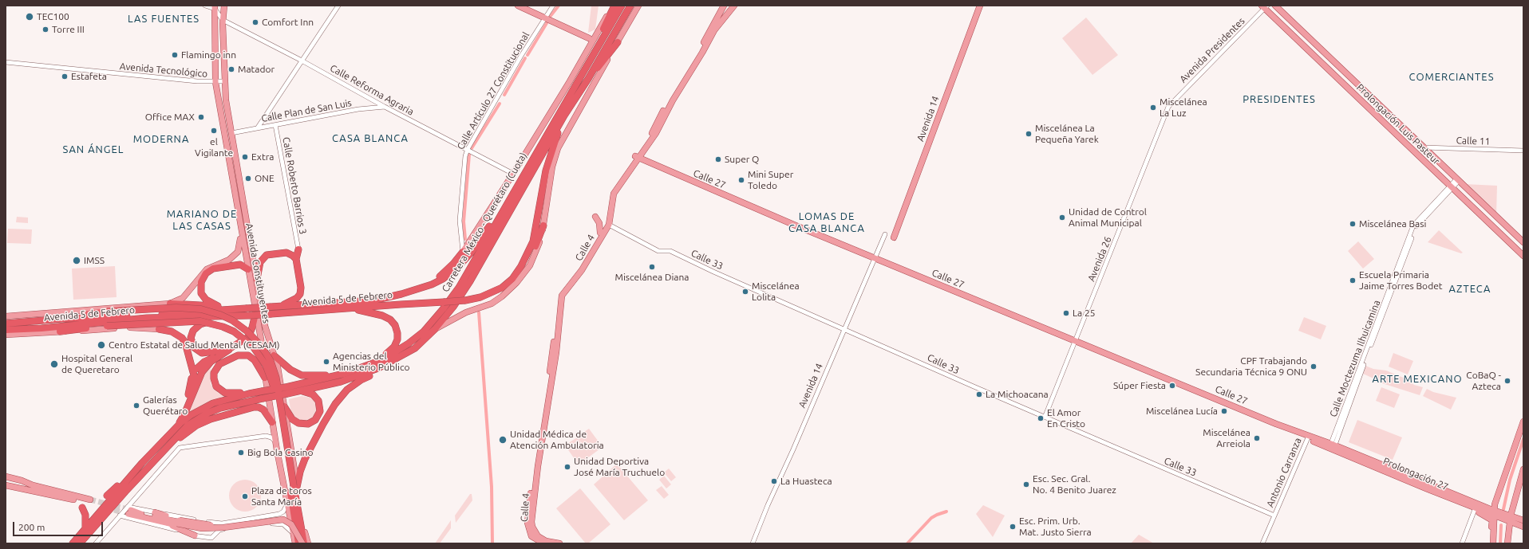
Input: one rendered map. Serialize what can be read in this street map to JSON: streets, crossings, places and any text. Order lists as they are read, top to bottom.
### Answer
{
  "streets": {
    "highway": ["Carretera México - Querétaro (Cuota)", "Avenida 5 de Febrero"],
    "main road": [
      "Avenida 14",
      "Prolongación Luis Pasteur",
      "Calle 27",
      "Calle 4",
      "Avenida Constituyentes",
      "Prolongación 27"
    ],
    "street": [
      "Avenida Presidentes",
      "Avenida Tecnológico",
      "Calle Reforma Agraria",
      "Calle Artículo 27 Constitucional",
      "Calle Plan de San Luis",
      "Calle 11",
      "Calle Roberto Barrios 3",
      "Avenida 26",
      "Calle 33",
      "Calle Moctezuma Ilhuicamina",
      "Antonio Carranza"
    ]
  },
  "crossings": [
    ["Avenida Presidentes", "Prolongación Luis Pasteur"],
    ["Avenida Presidentes", "Avenida 26"],
    ["Avenida Tecnológico", "Avenida Constituyentes"],
    ["Calle Reforma Agraria", "Calle Artículo 27 Constitucional"],
    ["Calle Reforma Agraria", "Calle Plan de San Luis"],
    ["Calle Reforma Agraria", "Avenida Constituyentes"],
    ["Calle Plan de San Luis", "Calle Roberto Barrios 3"],
    ["Calle Plan de San Luis", "Avenida Constituyentes"],
    ["Avenida 14", "Calle 27"],
    ["Avenida 14", "Calle 33"],
    ["Prolongación Luis Pasteur", "Calle 11"],
    ["Prolongación Luis Pasteur", "Calle Moctezuma Ilhuicamina"],
    ["Calle 27", "Calle 4"],
    ["Calle 27", "Avenida 26"],
    ["Calle 27", "Prolongación 27"],
    ["Carretera México - Querétaro (Cuota)", "Avenida 5 de Febrero"],
    ["Calle 4", "Calle 33"],
    ["Avenida 26", "Calle 33"],
    ["Calle 33", "Antonio Carranza"],
    ["Avenida Constituyentes", "Avenida 5 de Febrero"],
    ["Calle Moctezuma Ilhuicamina", "Prolongación 27"],
    ["Antonio Carranza", "Prolongación 27"]
  ],
  "districts": [
    "LAS FUENTES",
    "COMERCIANTES",
    "PRESIDENTES",
    "CASA BLANCA",
    "MODERNA",
    "SAN ÁNGEL",
    "MARIANO DE LAS CASAS",
    "LOMAS DE CASA BLANCA",
    "AZTECA",
    "ARTE MEXICANO"
  ],
  "places": [
    "TEC100",
    "Comfort Inn",
    "Torre III",
    "Flamingo inn",
    "Matador",
    "Estafeta",
    "Miscelánea La Luz",
    "Office MAX",
    "el Vigilante",
    "Miscelánea La Pequeña Yarek",
    "Extra",
    "Super Q",
    "ONE",
    "Mini Super Toledo",
    "Unidad de Control Animal Municipal",
    "Miscelánea Basi",
    "IMSS",
    "Miscelánea Diana",
    "Escuela Primaria Jaime Torres Bodet",
    "Miscelánea Lolita",
    "La 25",
    "Centro Estatal de Salud Mental (CESAM)",
    "Agencias del Ministerio Público",
    "Hospital General de Queretaro",
    "CPF Trabajando Secundaria Técnica 9 ONU",
    "CoBaQ - Azteca",
    "Súper Fiesta",
    "La Michoacana",
    "Galerías Querétaro",
    "Miscelánea Lucía",
    "El Amor En Cristo",
    "Miscelánea Arreiola",
    "Unidad Médica de Atención Ambulatoria",
    "Big Bola Casino",
    "Unidad Deportiva José María Truchuelo",
    "La Huasteca",
    "Esc. Sec. Gral. No. 4 Benito Juarez",
    "Plaza de toros Santa María",
    "Esc. Prim. Urb. Mat. Justo Sierra"
  ],
  "scale_bar": "200 m"
}
